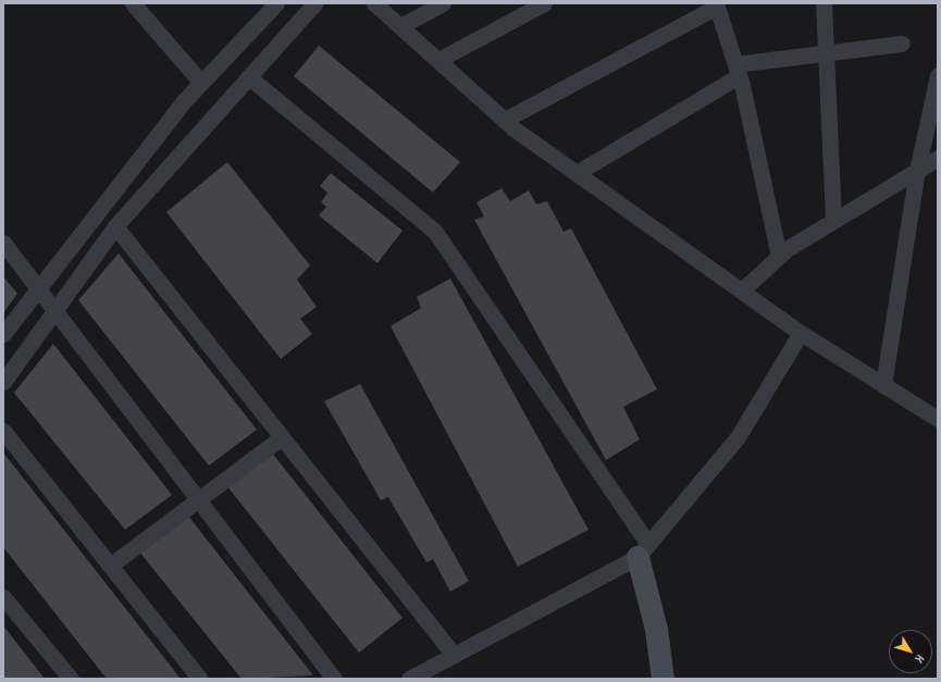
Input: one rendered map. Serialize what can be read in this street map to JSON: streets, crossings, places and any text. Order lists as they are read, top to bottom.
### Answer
{
  "north": "bottom right"
}
